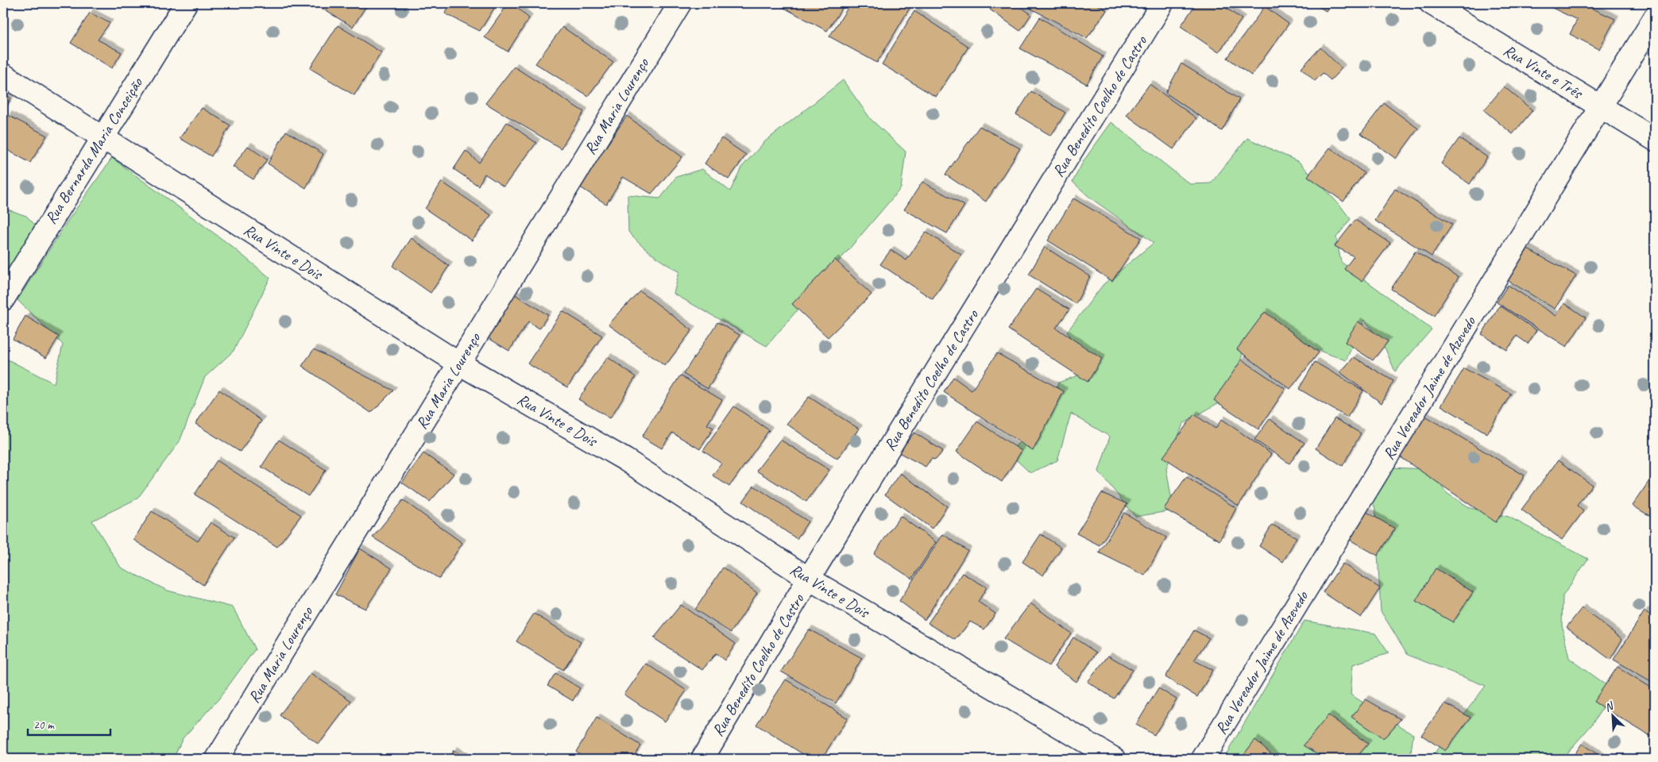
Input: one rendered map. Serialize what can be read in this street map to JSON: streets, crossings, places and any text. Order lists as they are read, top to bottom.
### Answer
{
  "streets": {
    "street": [
      "Rua Vinte e Três",
      "Rua Maria Lourenço",
      "Rua Benedito Coelho de Castro",
      "Rua Bernarda Maria Conceição",
      "Rua Vinte e Dois",
      "Rua Vereador Jaime de Azevedo"
    ]
  },
  "crossings": [
    ["Rua Vinte e Três", "Rua Vereador Jaime de Azevedo"],
    ["Rua Maria Lourenço", "Rua Vinte e Dois"],
    ["Rua Benedito Coelho de Castro", "Rua Vinte e Dois"],
    ["Rua Bernarda Maria Conceição", "Rua Vinte e Dois"]
  ],
  "scale_bar": "20 m",
  "north": "top left"
}
